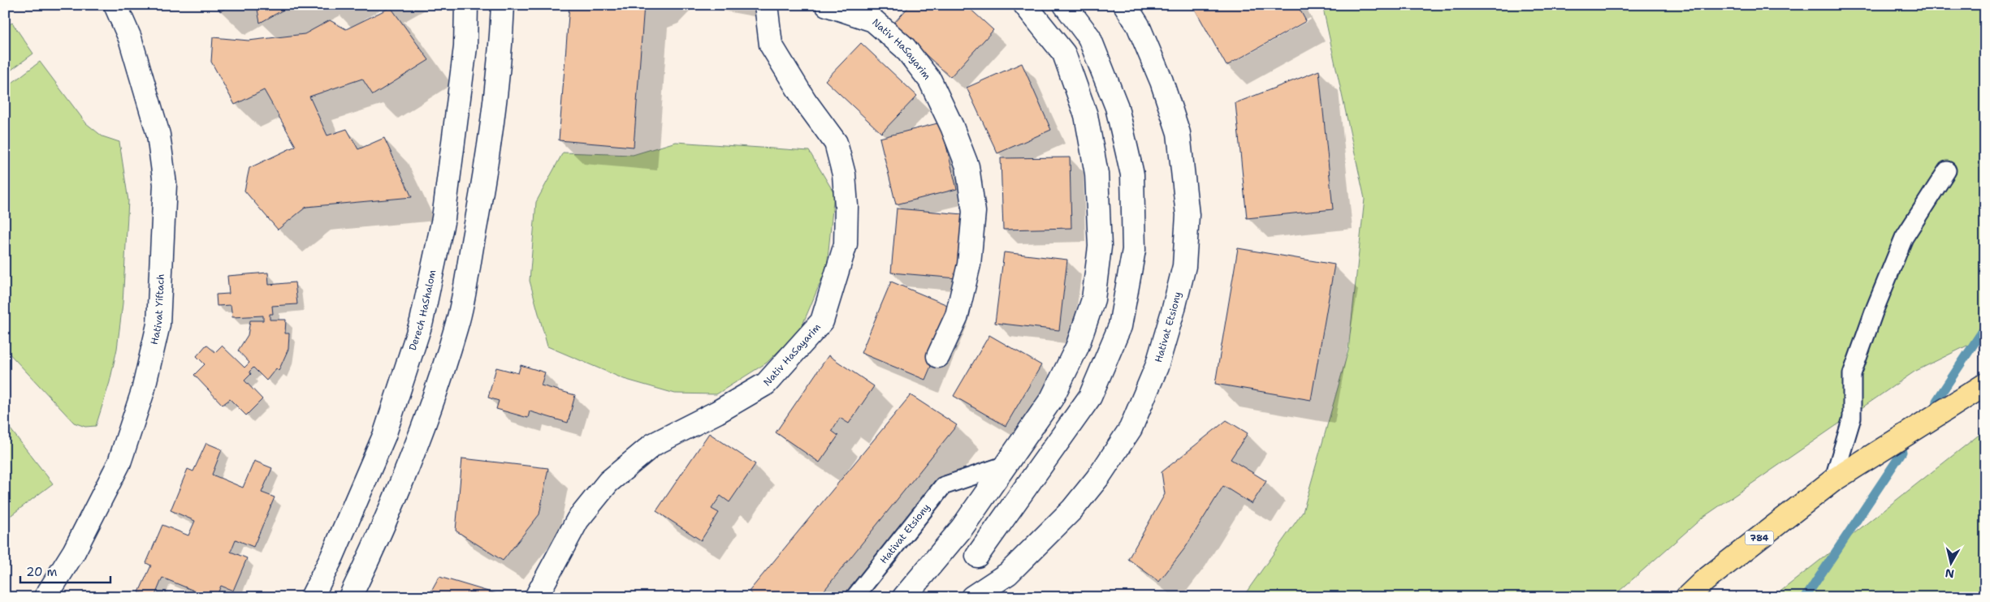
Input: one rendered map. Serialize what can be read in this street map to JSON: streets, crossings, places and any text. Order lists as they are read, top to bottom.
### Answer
{
  "streets": {
    "main road": ["784"],
    "street": [
      "Nativ HaSayarim",
      "Hativat Yiftach",
      "Derech HaShalom",
      "Hativat Etsiony"
    ]
  },
  "scale_bar": "20 m",
  "north": "bottom"
}
